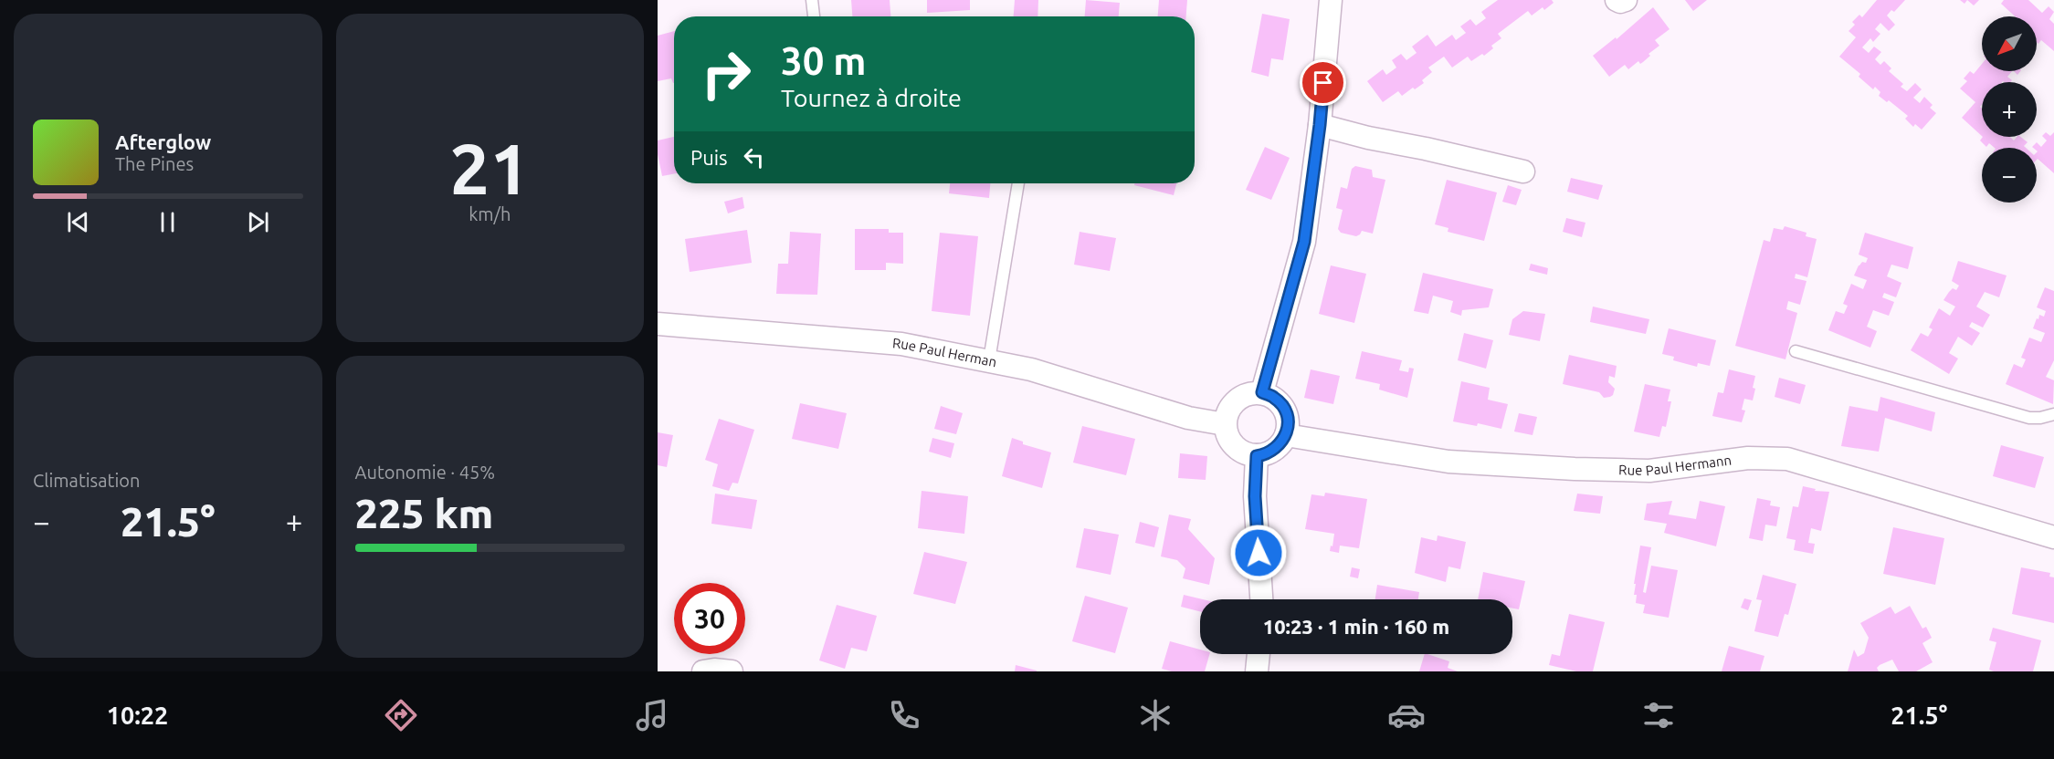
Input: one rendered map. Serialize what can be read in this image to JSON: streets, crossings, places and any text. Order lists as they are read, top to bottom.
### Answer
{
  "streets": {
    "street": ["Rue Paul Herman", "Rue Paul Hermann"]
  },
  "crossings": [
    ["Rue Paul Herman", "Rue Paul Hermann"]
  ],
  "north": "bottom left",
  "page": {
    "tile": [
      ["21", "km/h"],
      "Climatisation",
      ["Autonomie · 45%", "225 km"]
    ],
    "map_buttons": ["+", "−"],
    "turn": ["30 m", "Tournez à droite"],
    "song": ["Afterglow", "The Pines"],
    "then": "Puis",
    "heat": ["−", "21.5°", "+"],
    "limit": "30",
    "trip": "10:23 · 1 min · 160 m",
    "tabs": ["10:22", "21.5°"]
  }
}
